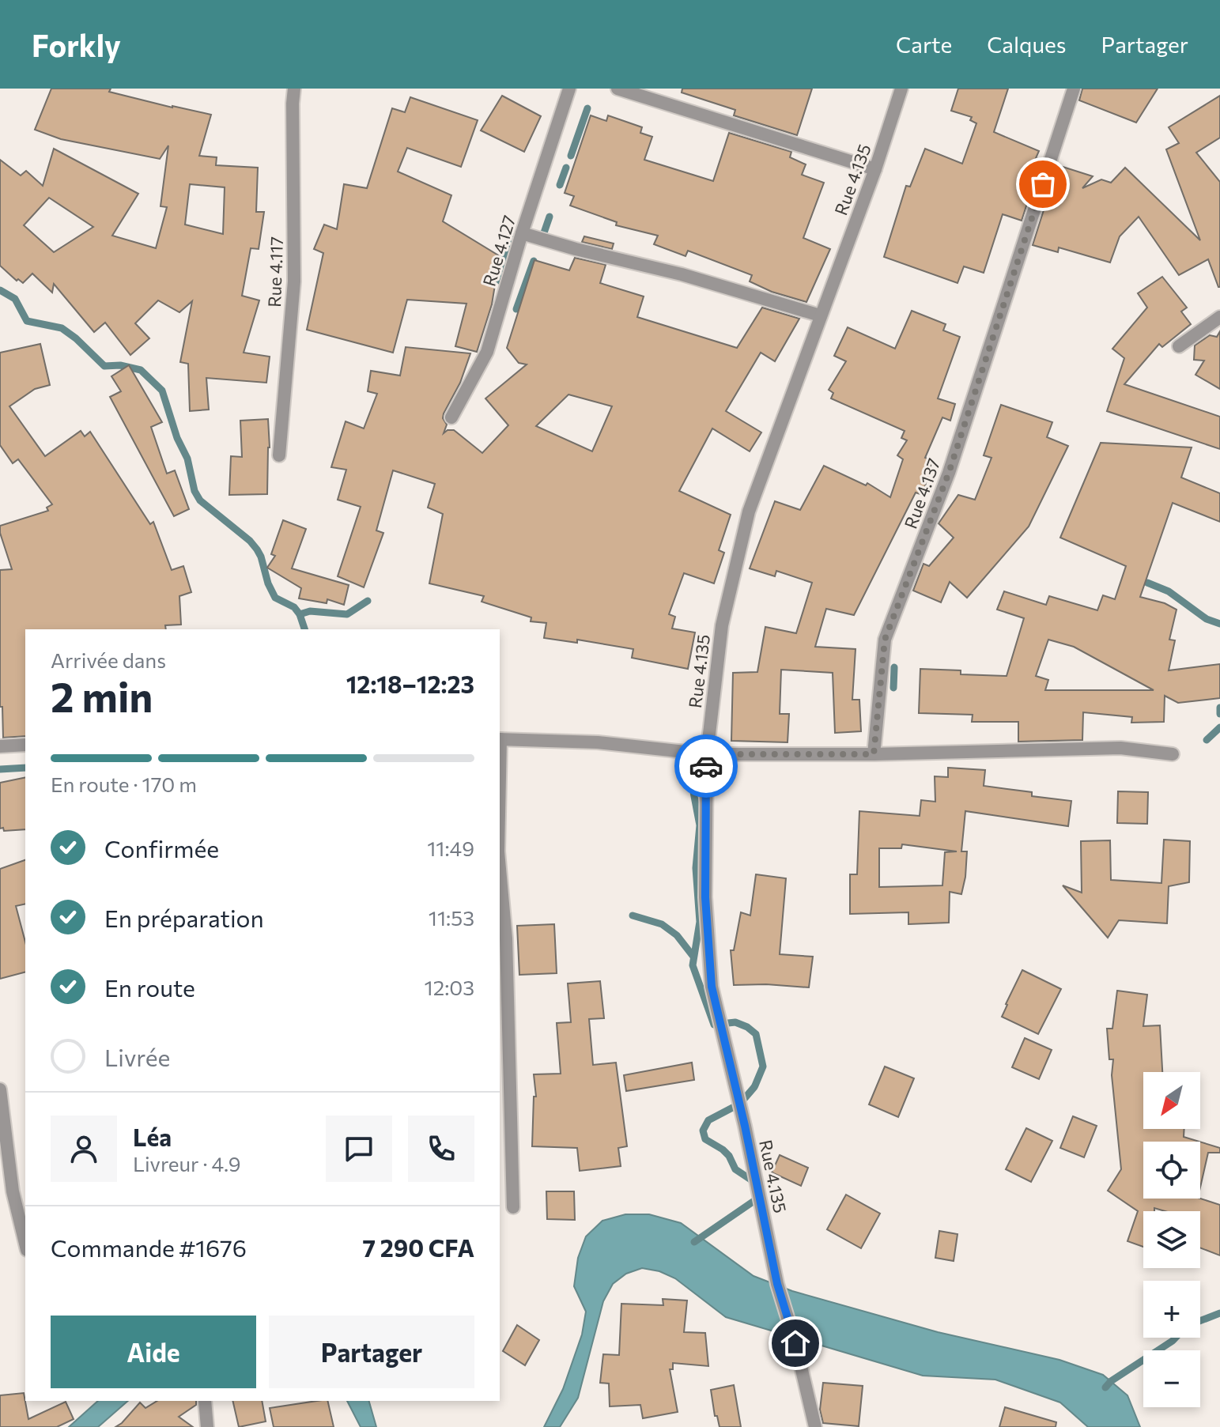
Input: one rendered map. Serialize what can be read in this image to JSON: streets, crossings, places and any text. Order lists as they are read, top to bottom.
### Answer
{
  "streets": {
    "street": [
      "Rue 4.135",
      "Rue 4.127",
      "Rue 4.117",
      "Rue 4.137"
    ]
  },
  "north": "bottom left",
  "page": {
    "header": "Forkly",
    "nav": ["Carte", "Calques", "Partager"],
    "heading": ["2 min", "Arrivée dans", "12:18–12:23"],
    "panel": [
      "Léa",
      "Livreur · 4.9",
      "Commande #1676",
      "7 290 CFA"
    ],
    "bar": "En route · 170 m",
    "list": [
      ["Confirmée", "11:49"],
      ["En préparation", "11:53"],
      ["En route", "12:03"],
      "Livrée"
    ],
    "map_buttons": ["+", "−"],
    "buttons": ["Aide", "Partager"]
  }
}
